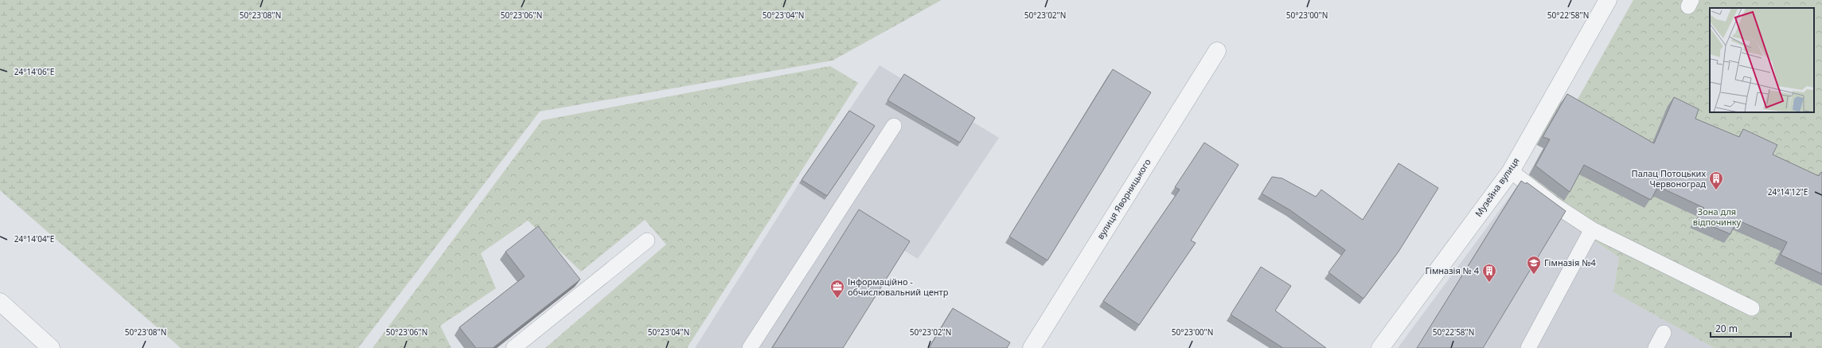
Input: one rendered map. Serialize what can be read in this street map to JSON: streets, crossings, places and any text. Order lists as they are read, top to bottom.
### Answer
{
  "streets": {
    "street": ["Музейна вулиця", "вулиця Яворницького"]
  },
  "parks": ["Зона для відпочинку"],
  "places": {
    "building": ["Палац Потоцьких Червоноград", "Гімназія № 4"],
    "school or university": ["Гімназія №4"],
    "office": ["Інформаційно - обчислювальний центр"]
  },
  "scale_bar": "20 m",
  "coordinates": [
    "50°23'08\"N",
    "50°23'06\"N",
    "50°23'04\"N",
    "50°23'02\"N",
    "50°23'00\"N",
    "50°22'58\"N",
    "24°14'06\"E",
    "24°14'12\"E",
    "24°14'04\"E"
  ]
}
